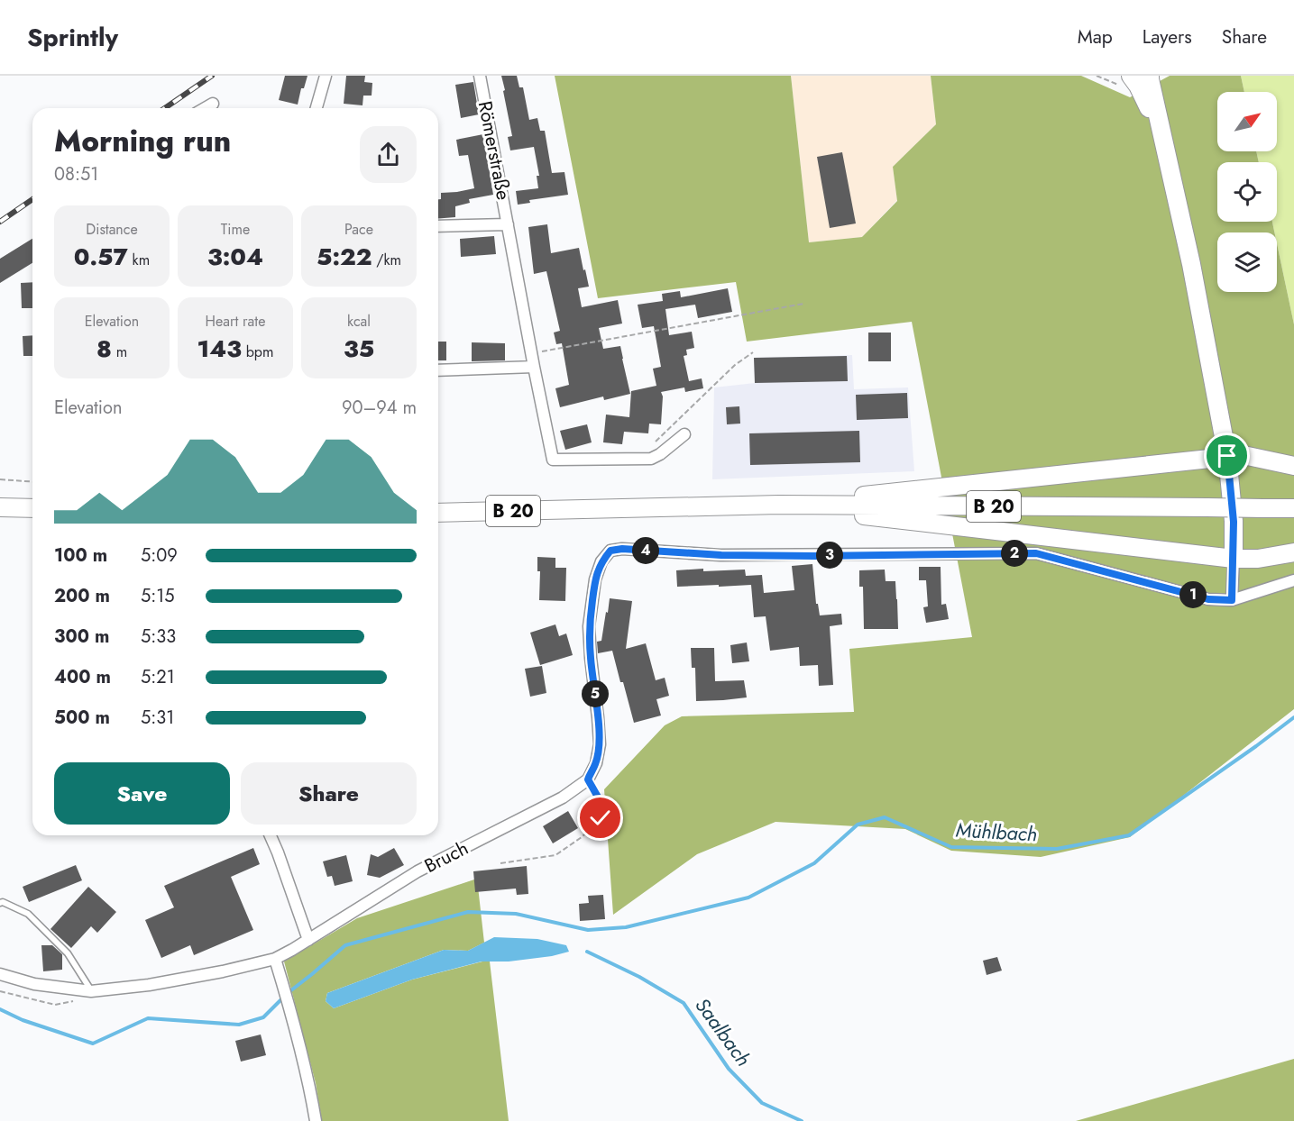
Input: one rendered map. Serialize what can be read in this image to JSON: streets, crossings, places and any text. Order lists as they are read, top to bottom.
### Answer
{
  "streets": {
    "main road": ["B 20"],
    "street": ["Römerstraße", "Bruch"]
  },
  "water": ["Mühlbach", "Saalbach"],
  "north": "top right",
  "page": {
    "header": "Sprintly",
    "nav": ["Map", "Layers", "Share"],
    "heading": ["Morning run", "08:51"],
    "stats": [
      ["Distance", "0.57 km"],
      ["Time", "3:04"],
      ["Pace", "5:22 /km"],
      ["Elevation", "8 m"],
      ["Heart rate", "143 bpm"],
      ["kcal", "35"]
    ],
    "chart": ["Elevation", "90–94 m"],
    "list": [
      {
        "name": "100 m",
        "note": "5:09"
      },
      {
        "name": "200 m",
        "note": "5:15"
      },
      {
        "name": "300 m",
        "note": "5:33"
      },
      {
        "name": "400 m",
        "note": "5:21"
      },
      {
        "name": "500 m",
        "note": "5:31"
      }
    ],
    "pins": [
      "4",
      "2",
      "3",
      "1",
      "5"
    ],
    "buttons": ["Save", "Share"]
  }
}
